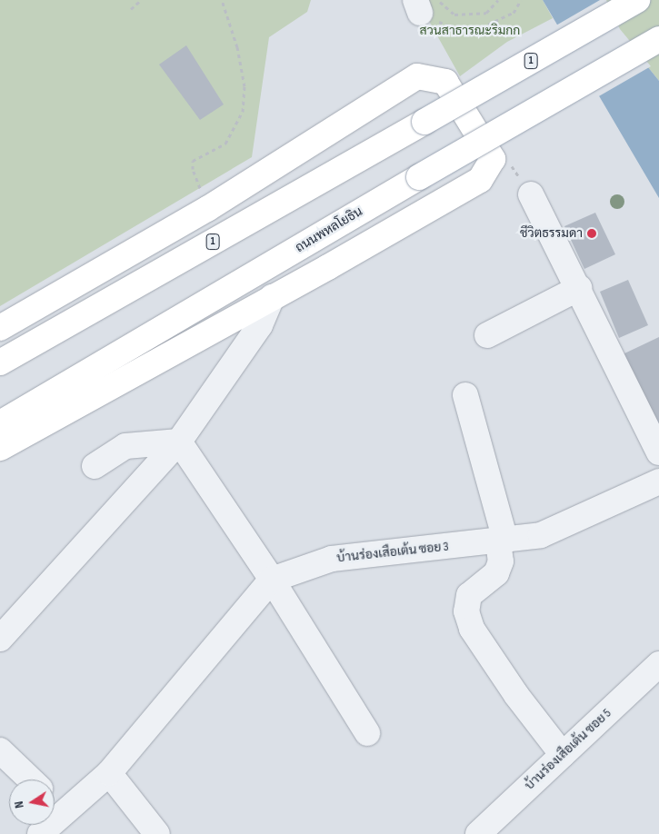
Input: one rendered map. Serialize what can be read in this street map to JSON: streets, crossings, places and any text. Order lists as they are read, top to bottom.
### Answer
{
  "streets": {
    "main road": ["1", "ถนนพหลโยธิน"],
    "street": ["บ้านร่องเสือเต้น ซอย 3", "บ้านร่องเสือเต้น ซอย 5"]
  },
  "parks": ["สวนสาธารณะริมกก"],
  "places": ["ชีวิตธรรมดา"],
  "north": "left"
}
